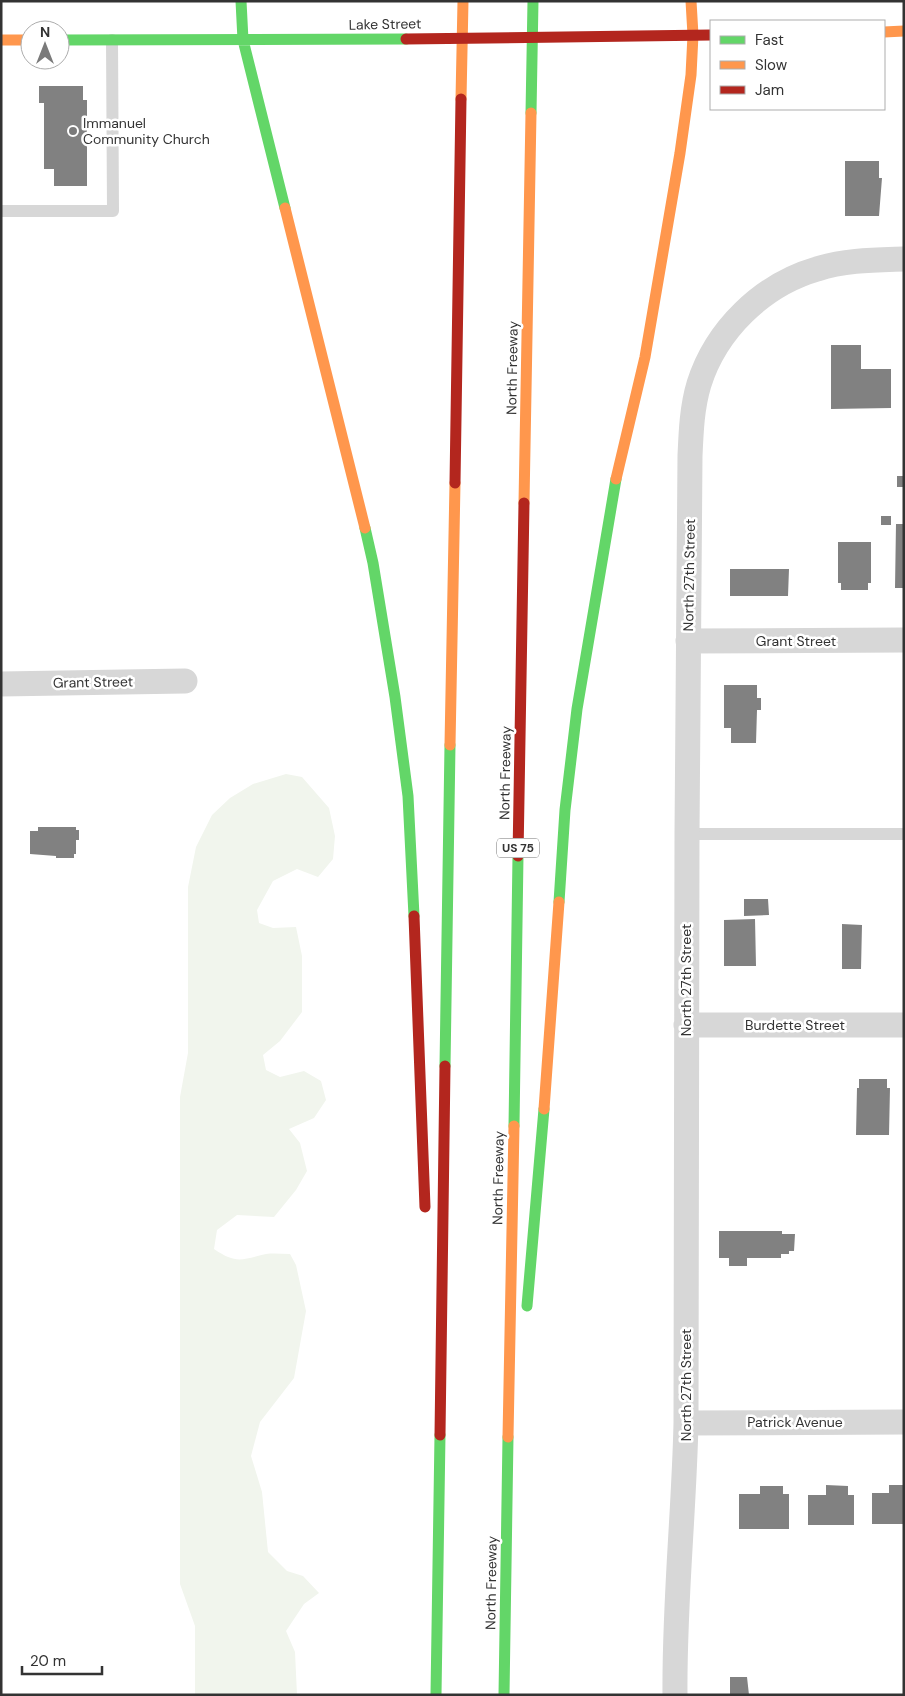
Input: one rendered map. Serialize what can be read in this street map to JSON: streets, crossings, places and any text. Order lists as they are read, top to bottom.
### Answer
{
  "streets": {
    "main road": ["Lake Street", "North Freeway", "US 75"],
    "street": [
      "North 27th Street",
      "Grant Street",
      "Burdette Street",
      "Patrick Avenue"
    ]
  },
  "crossings": [
    ["North 27th Street", "Grant Street"],
    ["North 27th Street", "Burdette Street"],
    ["North 27th Street", "Patrick Avenue"]
  ],
  "places": ["Immanuel Community Church"],
  "legend": ["Fast", "Slow", "Jam"],
  "scale_bar": "20 m",
  "north": "top"
}
